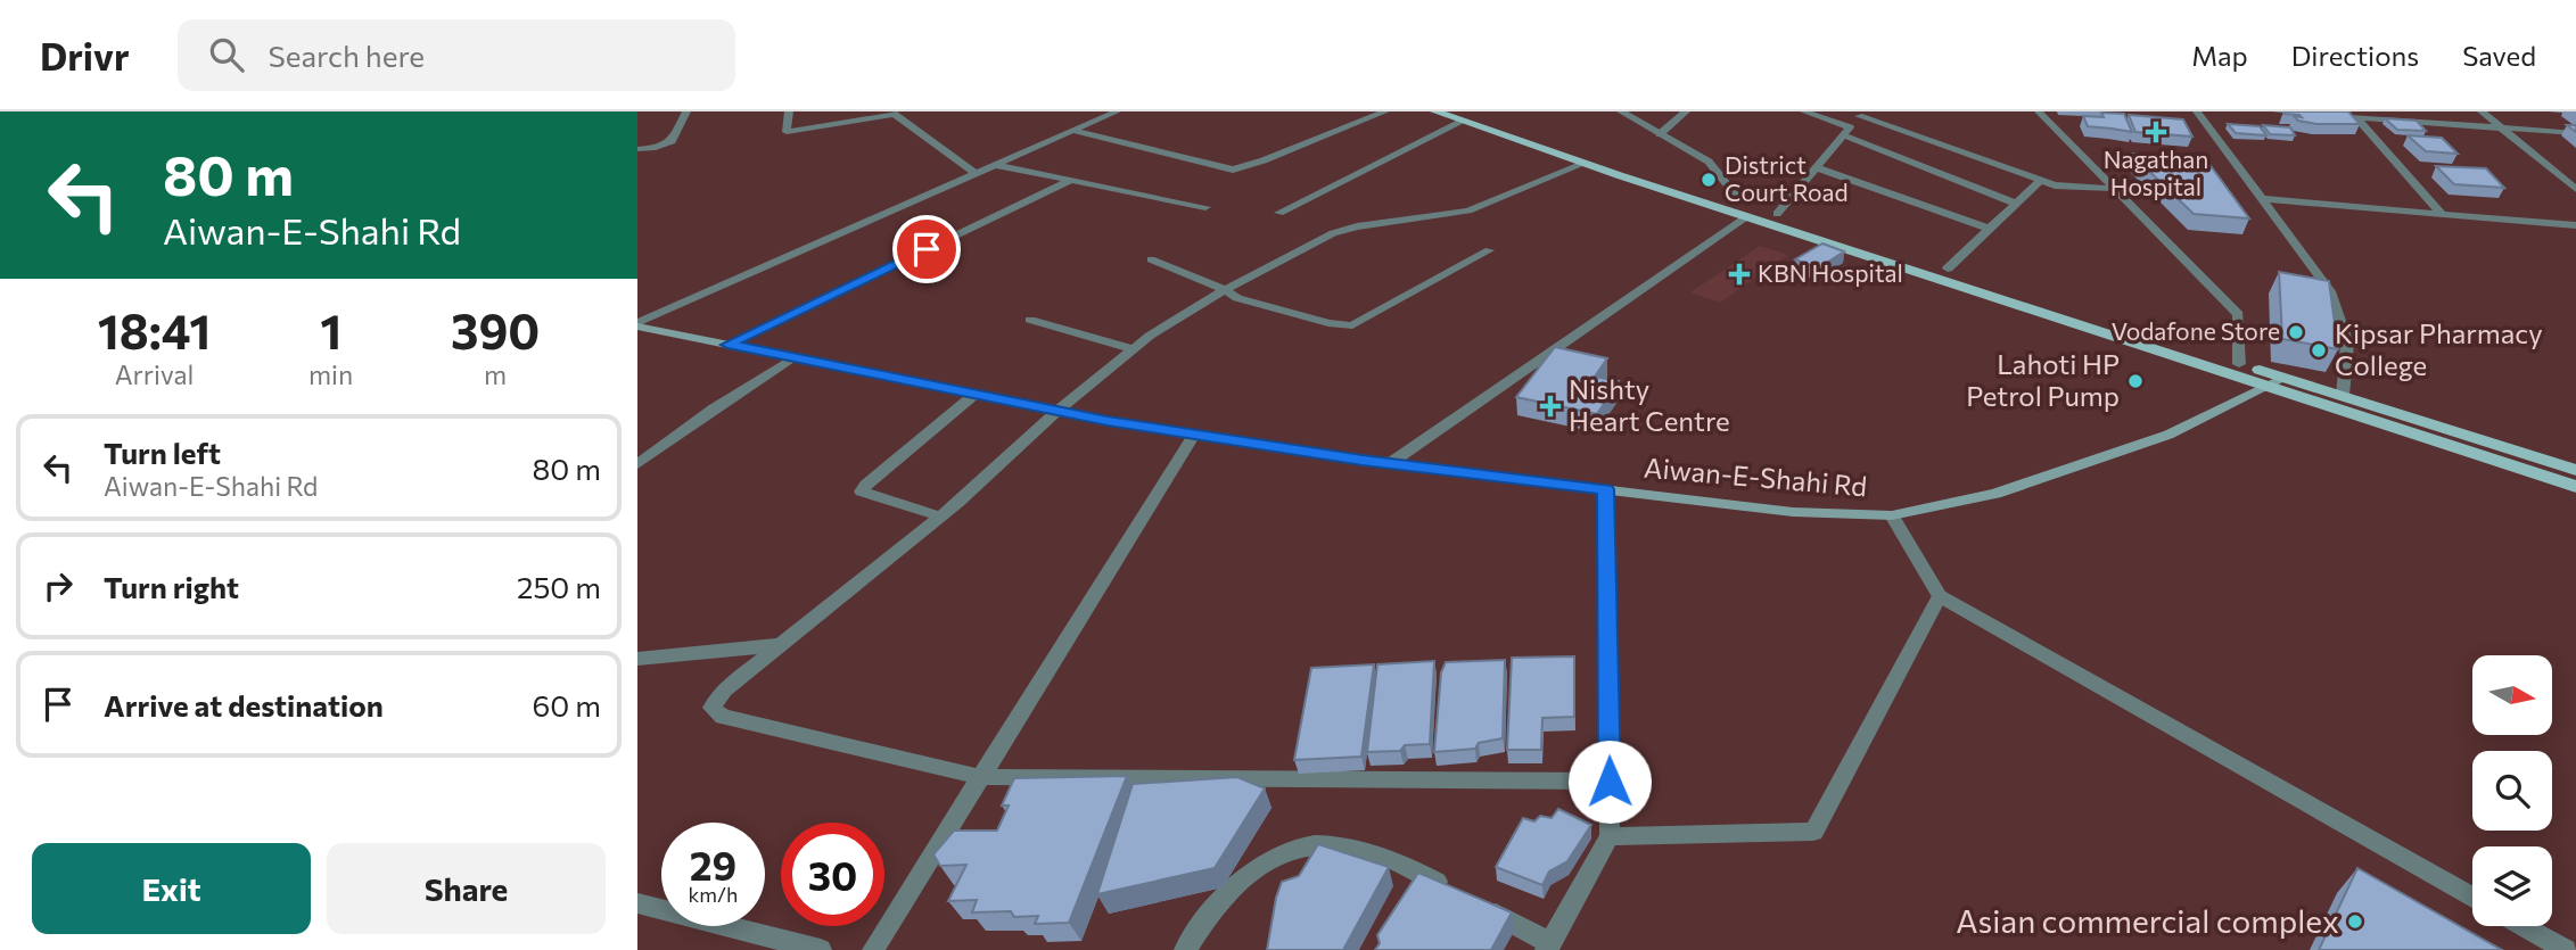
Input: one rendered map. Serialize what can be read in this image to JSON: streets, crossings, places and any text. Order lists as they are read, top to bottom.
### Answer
{
  "streets": {
    "main road": ["Aiwan-E-Shahi Rd"]
  },
  "places": {
    "health": ["Nagathan Hospital", "KBN Hospital", "Nishty Heart Centre"],
    "other": [
      "District Court Road",
      "Vodafone Store",
      "Kipsar Pharmacy College",
      "Lahoti HP Petrol Pump",
      "Asian commercial complex"
    ]
  },
  "north": "right",
  "page": {
    "header": "Drivr",
    "search": "Search here",
    "nav": ["Map", "Directions", "Saved"],
    "turn": ["80 m", "Aiwan-E-Shahi Rd"],
    "eta": [
      "18:41",
      "Arrival",
      "1",
      "min",
      "390",
      "m"
    ],
    "list": [
      {
        "name": "Turn left",
        "note": "Aiwan-E-Shahi Rd",
        "value": "80 m"
      },
      {
        "name": "Turn right",
        "value": "250 m"
      },
      {
        "name": "Arrive at destination",
        "value": "60 m"
      }
    ],
    "speed": "29 km/h",
    "limit": "30",
    "buttons": ["Exit", "Share"]
  }
}
